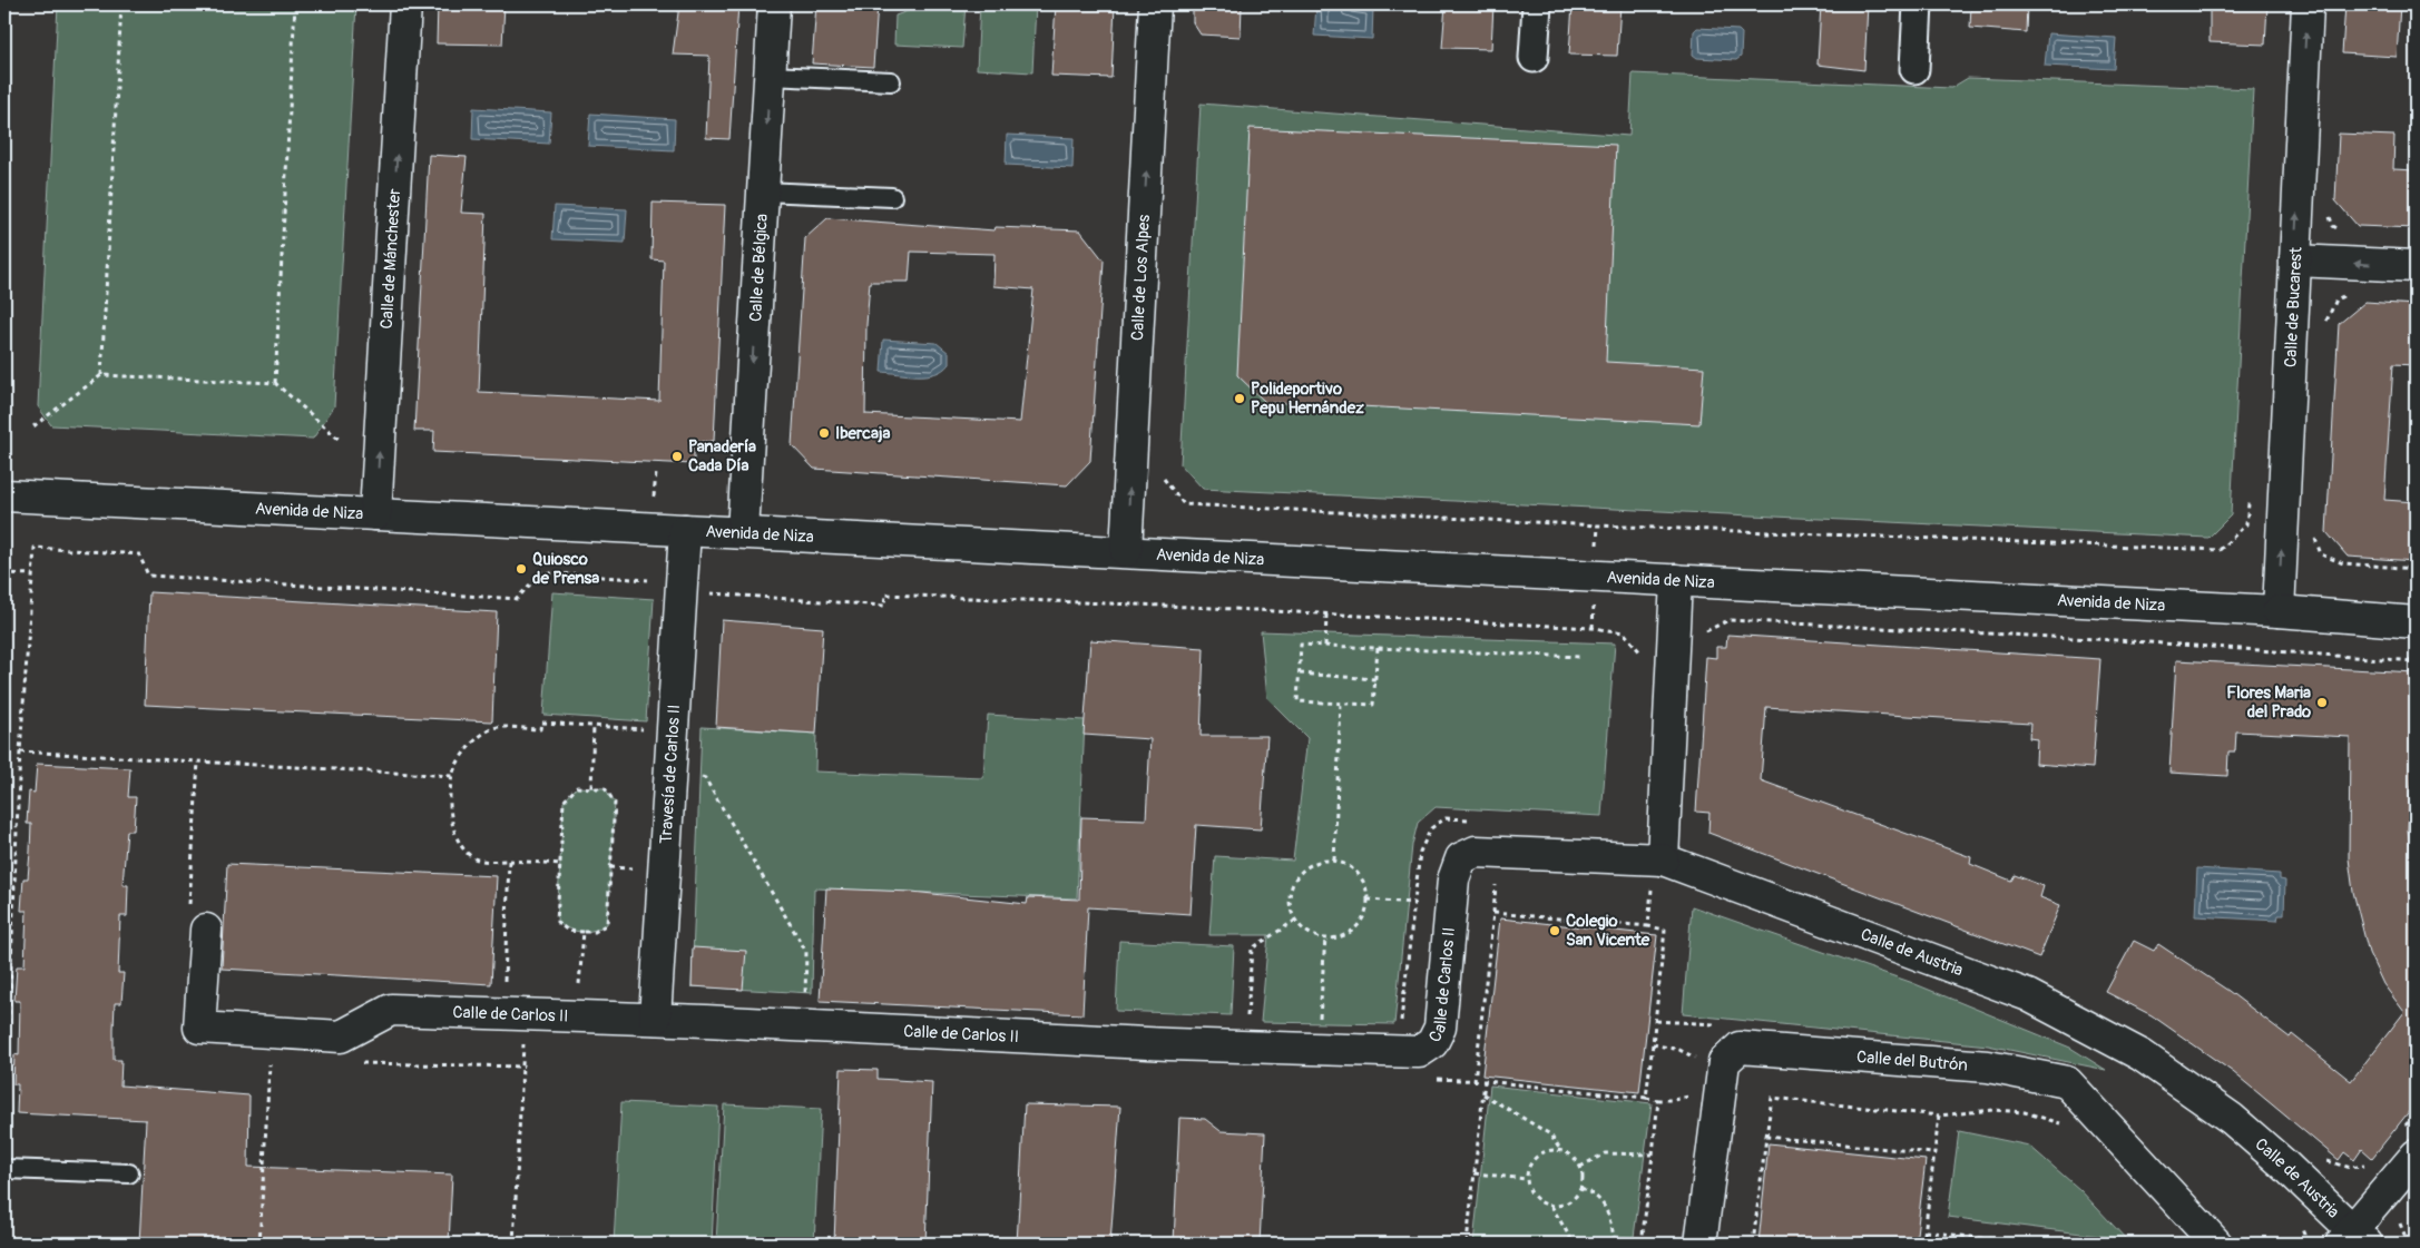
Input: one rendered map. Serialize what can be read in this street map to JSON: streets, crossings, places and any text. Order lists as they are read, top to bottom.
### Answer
{
  "streets": {
    "street": [
      "Calle de Mánchester",
      "Calle de Bélgica",
      "Calle de Los Alpes",
      "Calle de Bucarest",
      "Avenida de Niza",
      "Travesía de Carlos II",
      "Calle de Austria",
      "Calle de Carlos II",
      "Calle del Butrón"
    ]
  },
  "crossings": [
    ["Calle de Mánchester", "Avenida de Niza"],
    ["Calle de Bélgica", "Avenida de Niza"],
    ["Calle de Los Alpes", "Avenida de Niza"],
    ["Calle de Bucarest", "Avenida de Niza"],
    ["Avenida de Niza", "Travesía de Carlos II"],
    ["Travesía de Carlos II", "Calle de Carlos II"],
    ["Calle de Austria", "Calle de Carlos II"]
  ],
  "one_way": [
    "Calle de Mánchester",
    "Calle de Bélgica",
    "Calle de Los Alpes",
    "Calle de Bucarest"
  ],
  "places": [
    "Polideportivo Pepu Hernández",
    "Ibercaja",
    "Panadería Cada Día",
    "Quiosco de Prensa",
    "Flores Maria del Prado",
    "Colegio San Vicente"
  ]
}
